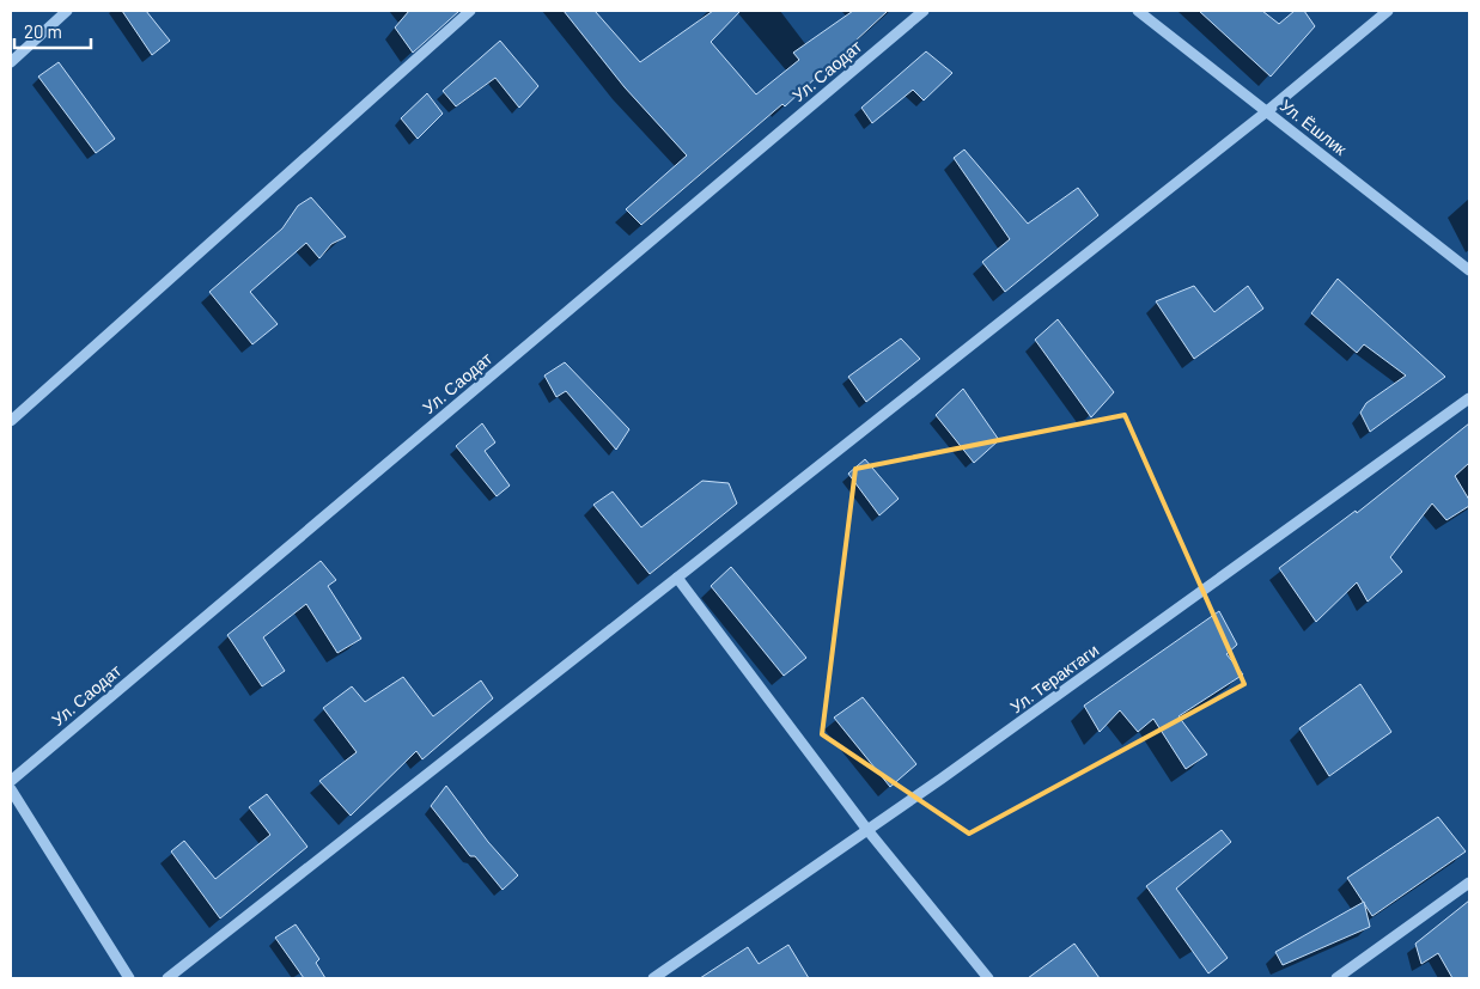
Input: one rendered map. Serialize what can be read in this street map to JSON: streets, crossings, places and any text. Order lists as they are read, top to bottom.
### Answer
{
  "streets": {
    "street": ["Ул. Саодат", "Ул. Ёшлик", "Ул. Терактаги"]
  },
  "scale_bar": "20 m"
}
